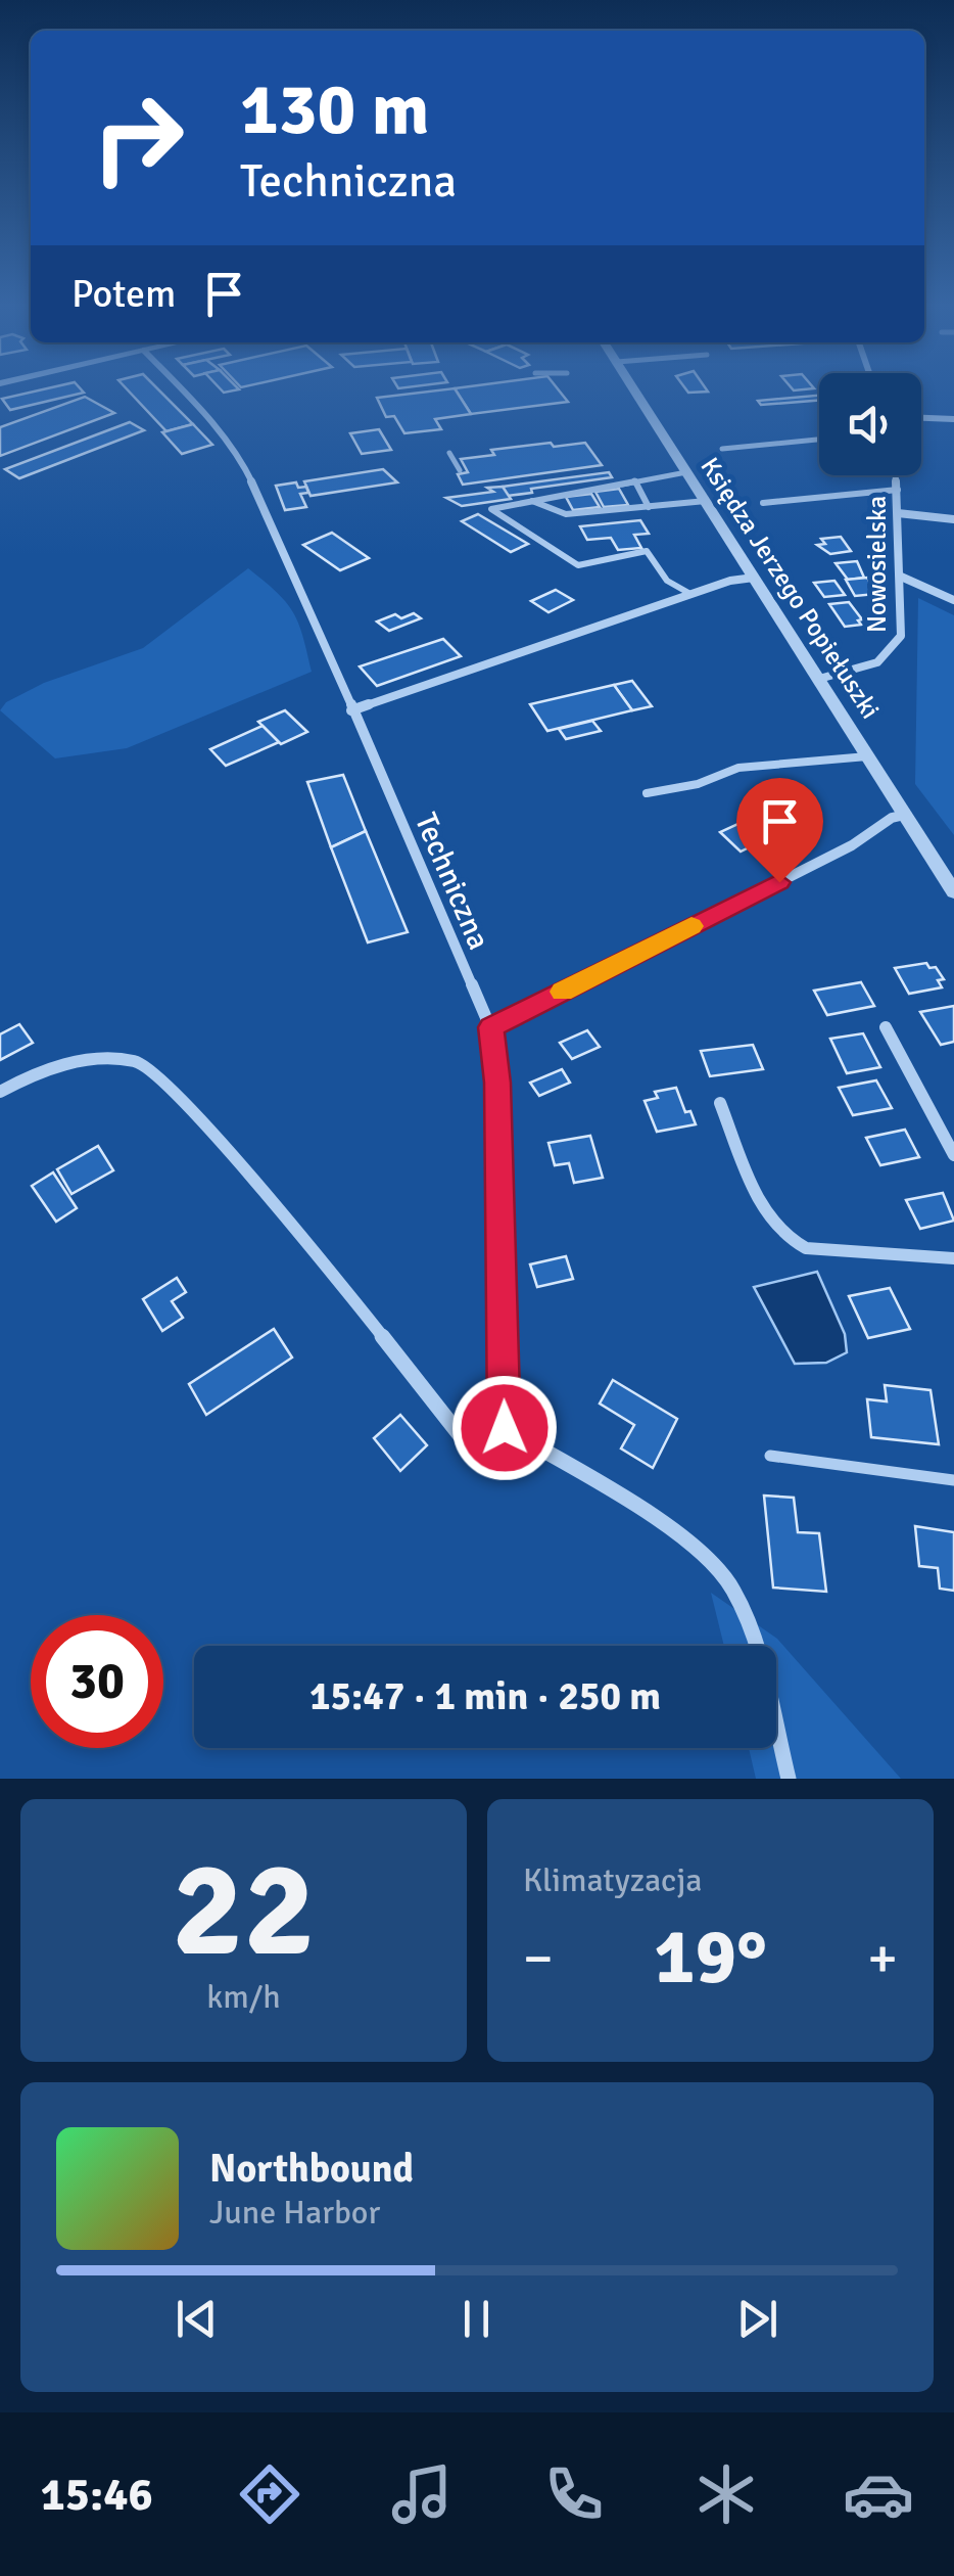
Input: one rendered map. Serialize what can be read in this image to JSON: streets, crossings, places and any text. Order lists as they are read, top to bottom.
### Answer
{
  "streets": {
    "street": ["Nowosielska", "Księdza Jerzego Popiełuszki", "Techniczna"]
  },
  "crossings": [
    ["Nowosielska", "Księdza Jerzego Popiełuszki"]
  ],
  "page": {
    "turn": ["130 m", "Techniczna"],
    "then": "Potem",
    "limit": "30",
    "trip": "15:47 · 1 min · 250 m",
    "tile": [
      ["22", "km/h"],
      "Klimatyzacja"
    ],
    "heat": ["−", "19°", "+"],
    "song": ["Northbound", "June Harbor"],
    "tabs": "15:46"
  }
}
